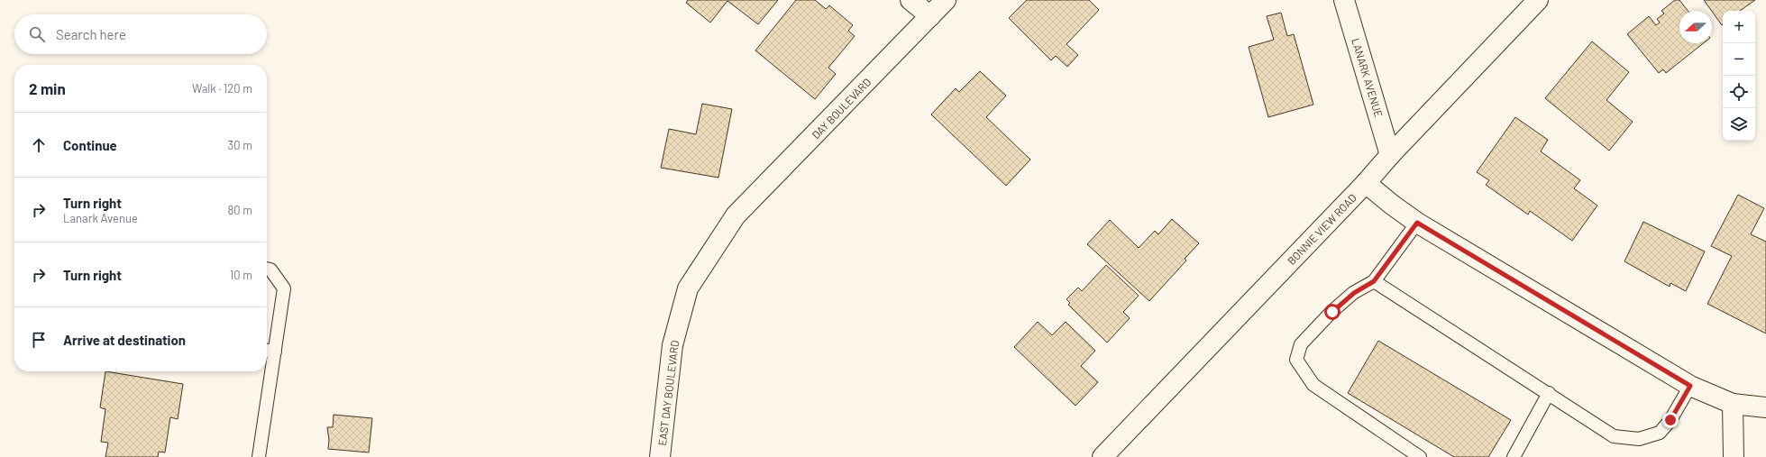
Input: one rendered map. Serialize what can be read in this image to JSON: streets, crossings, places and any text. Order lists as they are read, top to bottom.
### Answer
{
  "streets": {
    "street": [
      "LANARK AVENUE",
      "DAY BOULEVARD",
      "BONNIE VIEW ROAD",
      "EAST DAY BOULEVARD"
    ]
  },
  "crossings": [
    ["LANARK AVENUE", "BONNIE VIEW ROAD"],
    ["DAY BOULEVARD", "EAST DAY BOULEVARD"]
  ],
  "north": "left",
  "page": {
    "map_buttons": ["+", "−"],
    "search": "Search here",
    "heading": ["2 min", "Walk · 120 m"],
    "list": [
      ["Continue", "30 m"],
      ["Turn right", "Lanark Avenue", "80 m"],
      ["Turn right", "10 m"],
      "Arrive at destination"
    ]
  }
}
